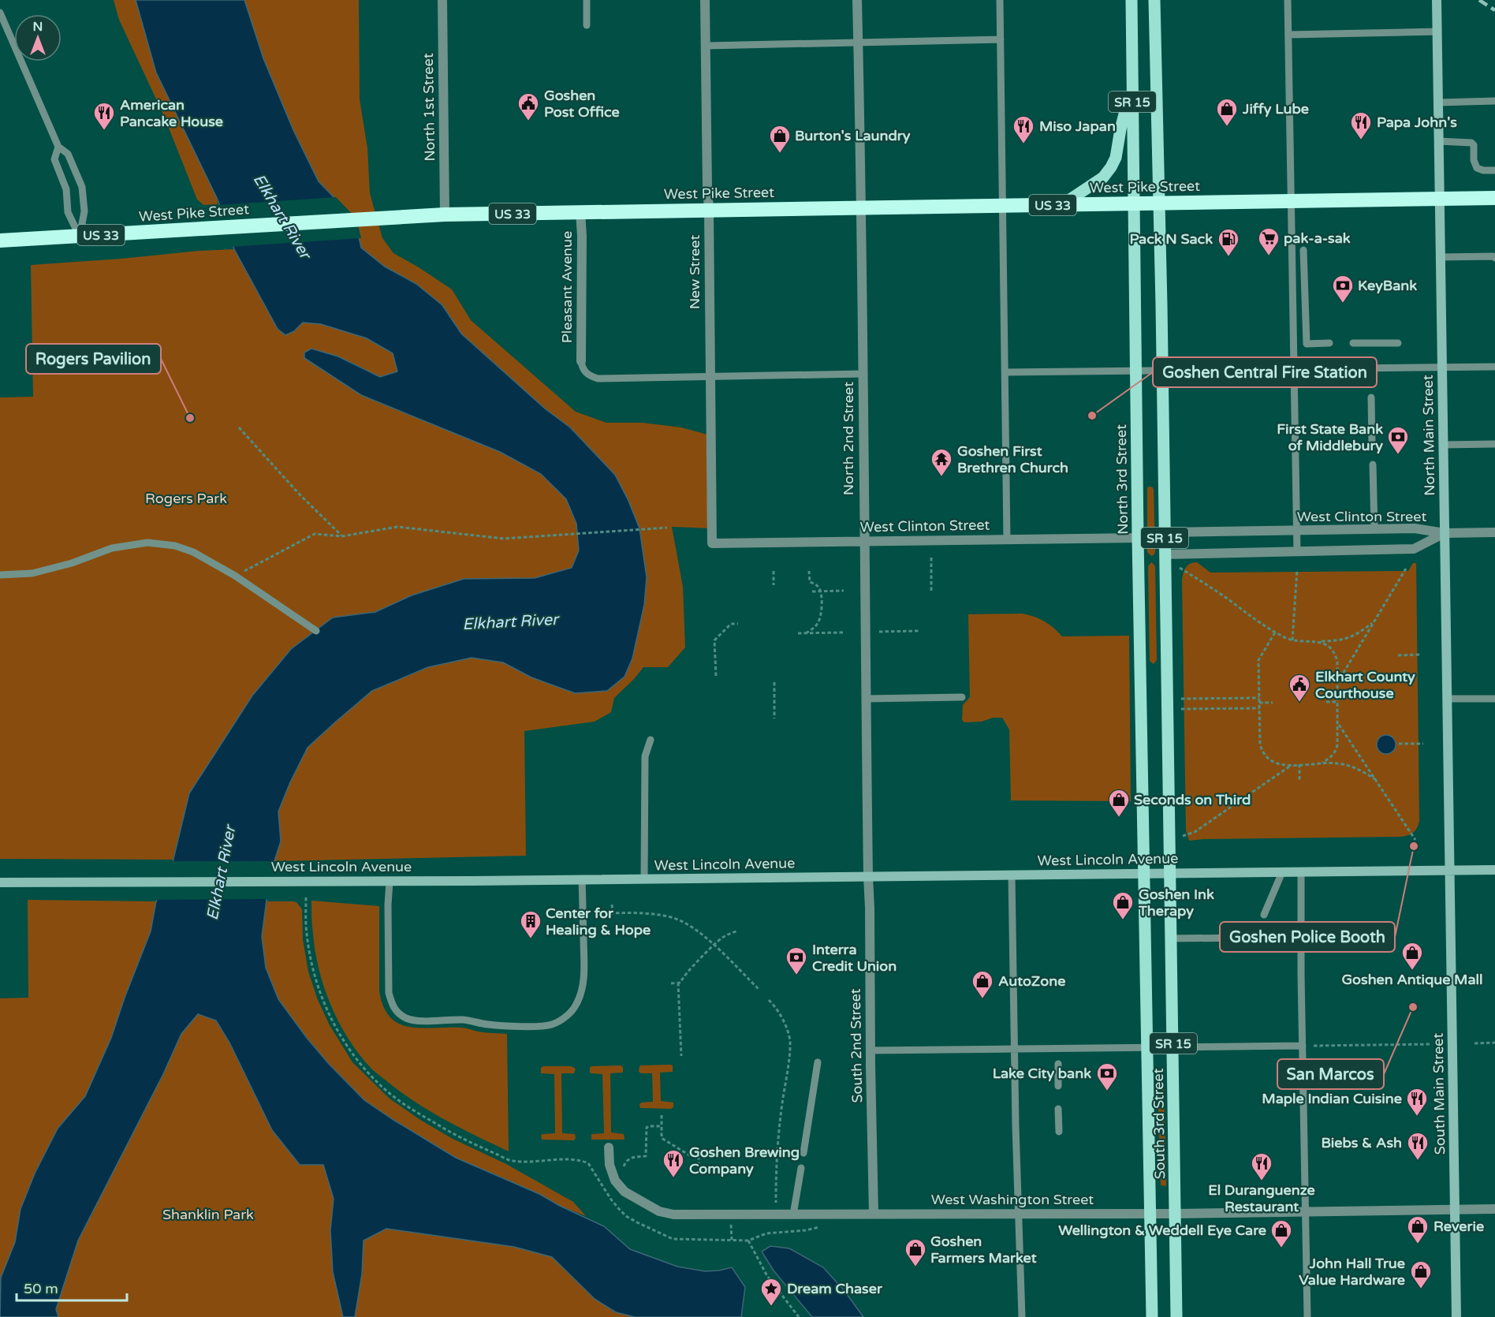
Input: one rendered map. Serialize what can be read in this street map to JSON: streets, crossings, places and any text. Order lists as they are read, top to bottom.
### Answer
{
  "streets": {
    "highway": ["West Pike Street", "US 33"],
    "main road": ["SR 15", "North 3rd Street", "South 3rd Street"],
    "street": [
      "North 1st Street",
      "New Street",
      "Pleasant Avenue",
      "North Main Street",
      "North 2nd Street",
      "West Clinton Street",
      "West Lincoln Avenue",
      "South 2nd Street",
      "South Main Street",
      "West Washington Street"
    ]
  },
  "crossings": [
    ["SR 15", "West Pike Street"],
    ["SR 15", "West Clinton Street"],
    ["SR 15", "West Lincoln Avenue"],
    ["SR 15", "South 3rd Street"],
    ["North 1st Street", "West Pike Street"],
    ["West Pike Street", "US 33"],
    ["West Pike Street", "New Street"],
    ["West Pike Street", "Pleasant Avenue"],
    ["West Pike Street", "North Main Street"],
    ["West Pike Street", "North 2nd Street"],
    ["West Pike Street", "North 3rd Street"],
    ["US 33", "North Main Street"],
    ["New Street", "West Clinton Street"],
    ["North Main Street", "West Clinton Street"],
    ["North Main Street", "West Lincoln Avenue"],
    ["North Main Street", "South Main Street"],
    ["North 2nd Street", "West Clinton Street"],
    ["North 2nd Street", "West Lincoln Avenue"],
    ["North 2nd Street", "South 2nd Street"],
    ["North 3rd Street", "West Clinton Street"],
    ["North 3rd Street", "West Lincoln Avenue"],
    ["North 3rd Street", "South 3rd Street"],
    ["West Lincoln Avenue", "South 2nd Street"],
    ["West Lincoln Avenue", "South Main Street"],
    ["West Lincoln Avenue", "South 3rd Street"],
    ["South 2nd Street", "West Washington Street"],
    ["South Main Street", "West Washington Street"],
    ["South 3rd Street", "West Washington Street"]
  ],
  "water": ["Elkhart River"],
  "parks": ["Rogers Park", "Shanklin Park"],
  "places": {
    "public building": ["Goshen Post Office", "Elkhart County Courthouse"],
    "shop": [
      "Jiffy Lube",
      "Burton's Laundry",
      "Seconds on Third",
      "Goshen Ink Therapy",
      "Goshen Antique Mall",
      "AutoZone",
      "Reverie",
      "Wellington & Weddell Eye Care",
      "Goshen Farmers Market",
      "John Hall True Value Hardware"
    ],
    "restaurant": [
      "American Pancake House",
      "Papa John's",
      "Miso Japan",
      "Maple Indian Cuisine",
      "Biebs & Ash",
      "Goshen Brewing Company",
      "El Duranguenze Restaurant"
    ],
    "supermarket": ["pak-a-sak"],
    "fuel station": ["Pack N Sack"],
    "bank": [
      "KeyBank",
      "First State Bank of Middlebury",
      "Interra Credit Union",
      "Lake City bank"
    ],
    "other": [
      "Goshen Central Fire Station",
      "Rogers Pavilion",
      "Goshen Police Booth",
      "San Marcos"
    ],
    "temple": ["Goshen First Brethren Church"],
    "building": ["Center for Healing & Hope"],
    "place": ["Dream Chaser"]
  },
  "scale_bar": "50 m",
  "north": "top"
}
